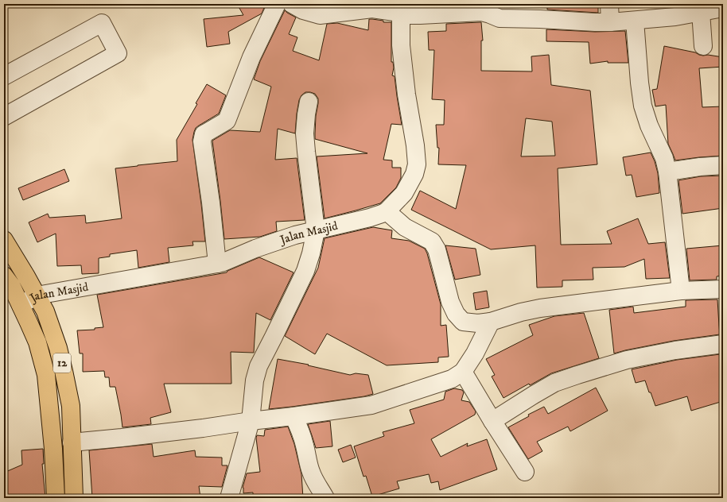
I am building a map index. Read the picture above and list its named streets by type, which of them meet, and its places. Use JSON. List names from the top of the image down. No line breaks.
{"streets":{"highway":["12"],"street":["Jalan Masjid"]},"crossings":[["Jalan Masjid","12"]]}
